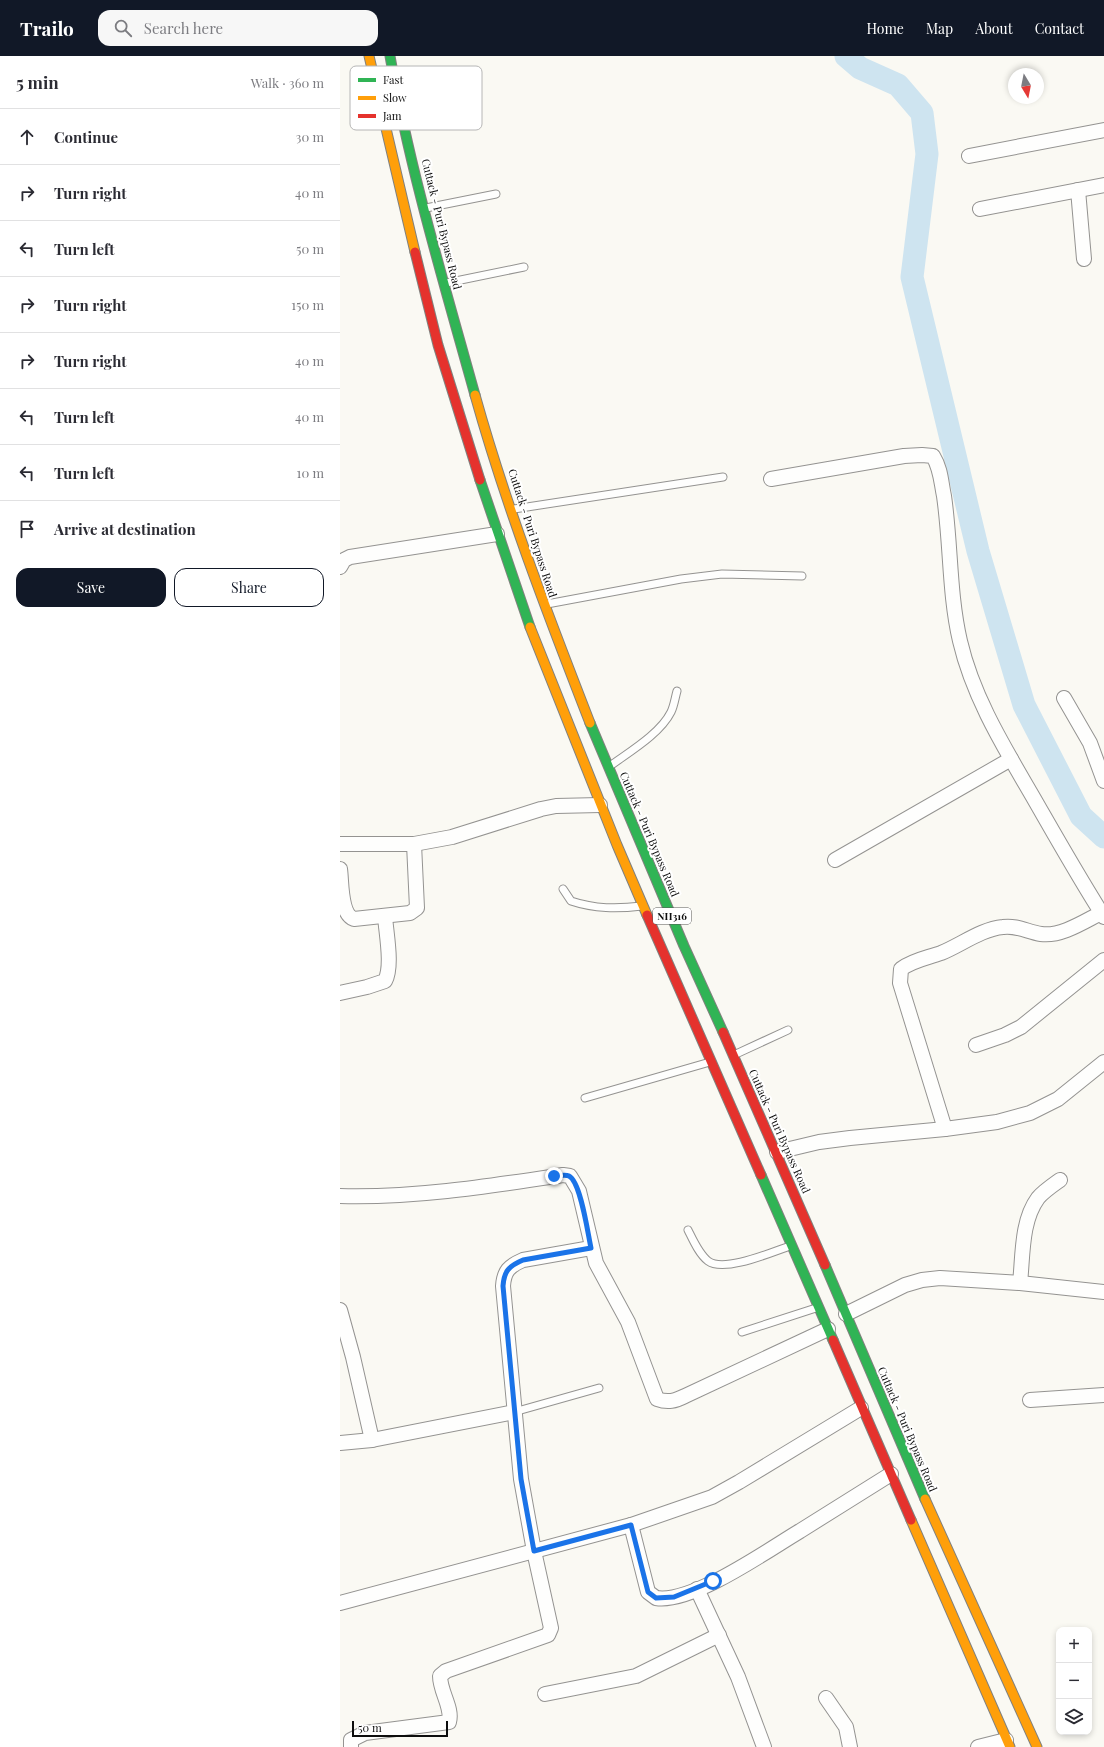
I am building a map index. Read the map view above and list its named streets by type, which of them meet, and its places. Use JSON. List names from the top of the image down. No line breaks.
{"streets":{"highway":["Cuttack - Puri Bypass Road","NH316"]},"legend":["Fast","Slow","Jam"],"scale_bar":"50 m","north":"bottom","page":{"header":"Trailo","search":"Search here","nav":["Home","Map","About","Contact"],"heading":["5 min","Walk · 360 m"],"list":[["Continue","30 m"],["Turn right","40 m"],["Turn left","50 m"],["Turn right","150 m"],["Turn right","40 m"],["Turn left","40 m"],["Turn left","10 m"],"Arrive at destination"],"buttons":["Save","Share"],"map_buttons":["+","−"],"scale":"50 m"}}
